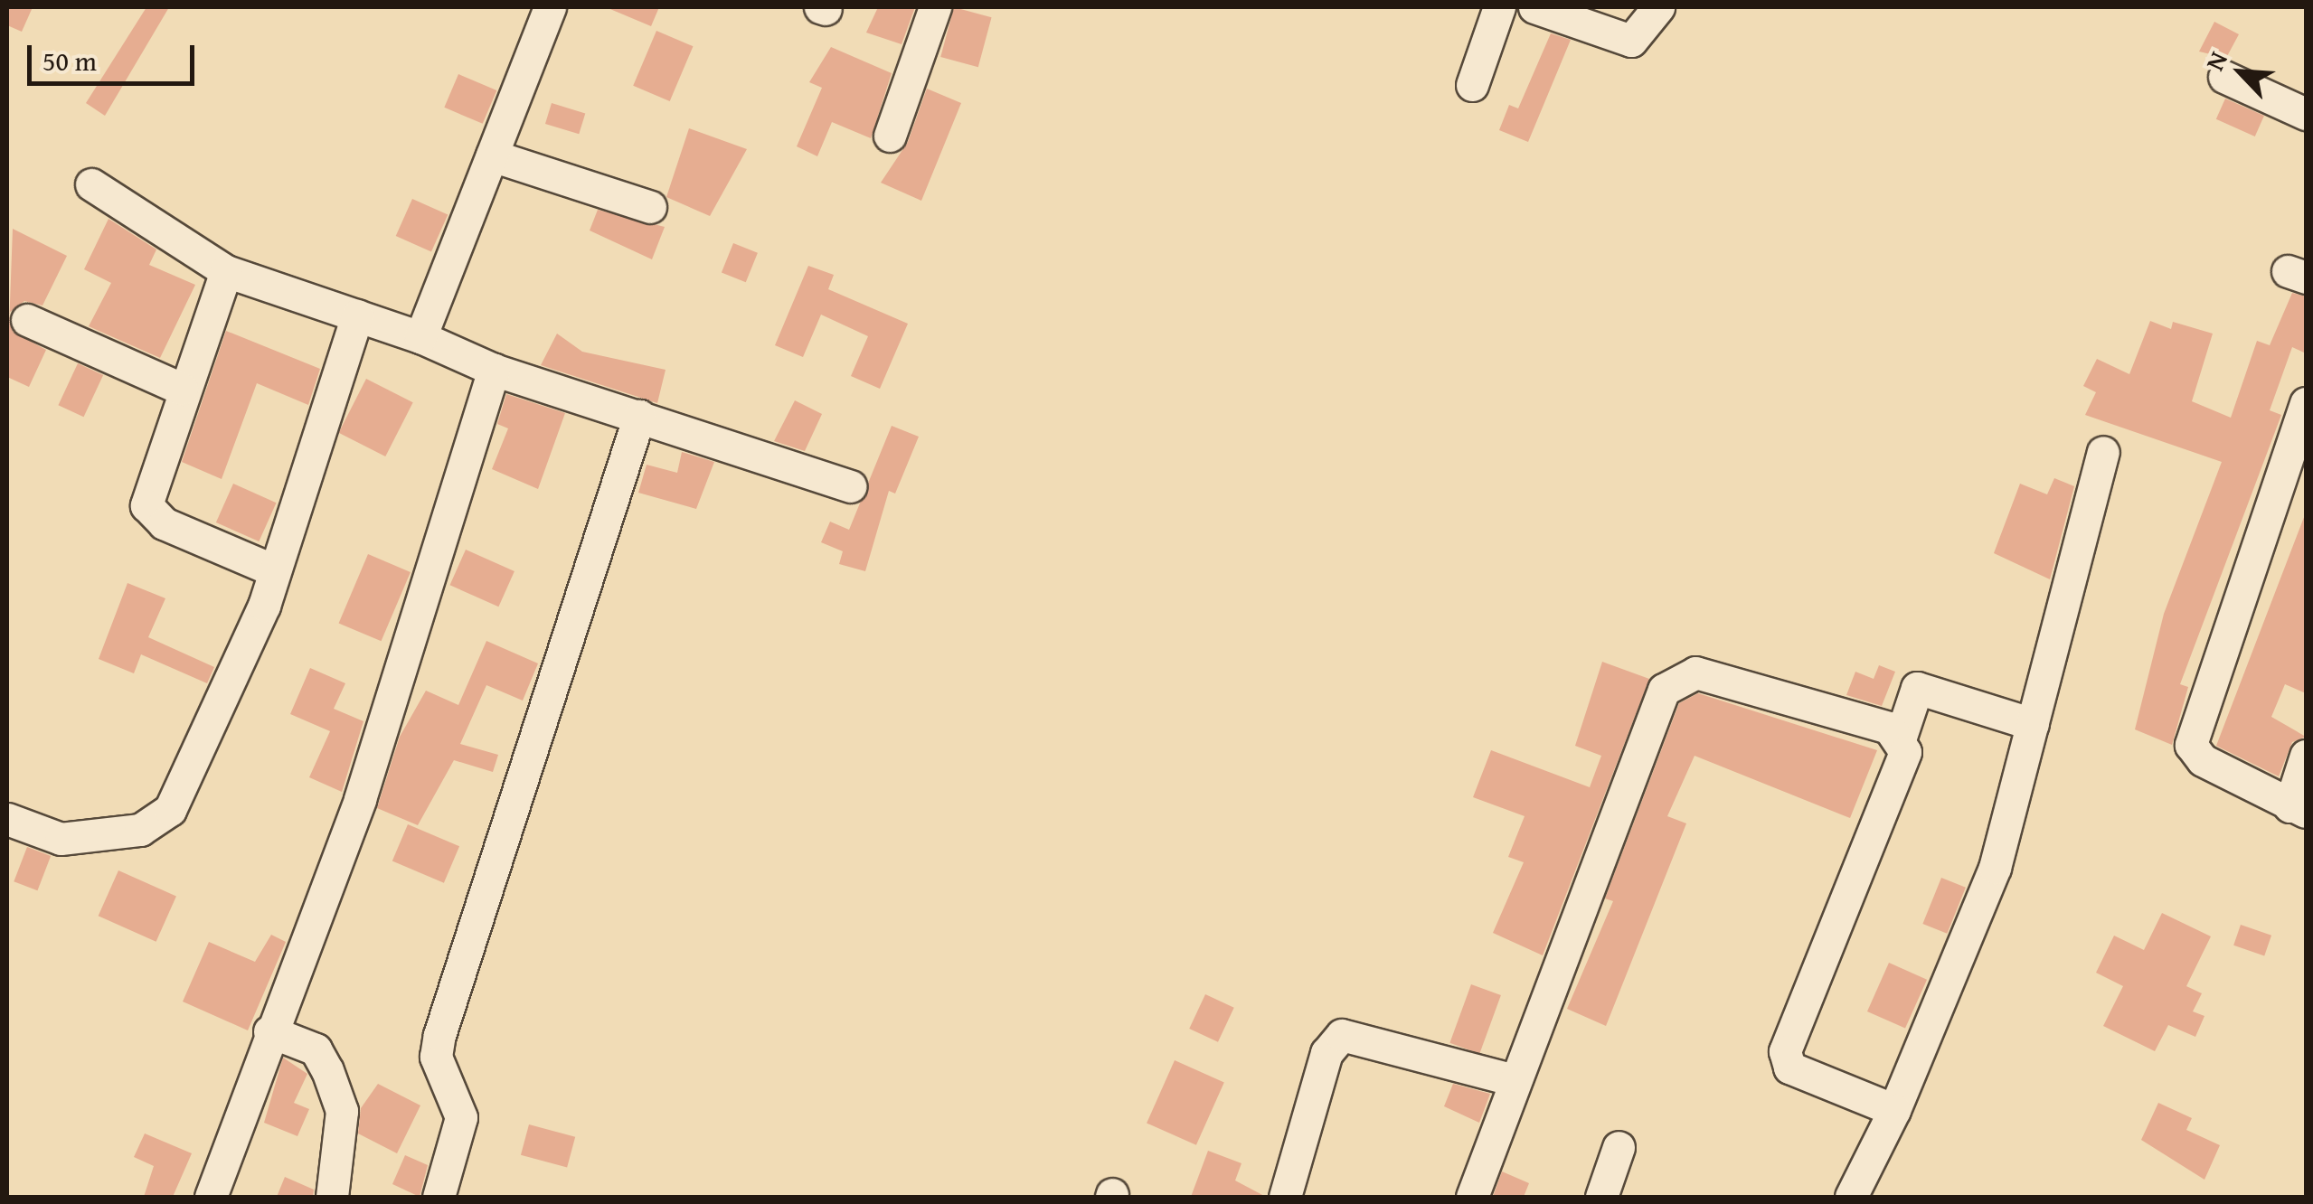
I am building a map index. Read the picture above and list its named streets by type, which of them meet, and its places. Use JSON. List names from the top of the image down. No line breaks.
{"scale_bar":"50 m","north":"top left"}
